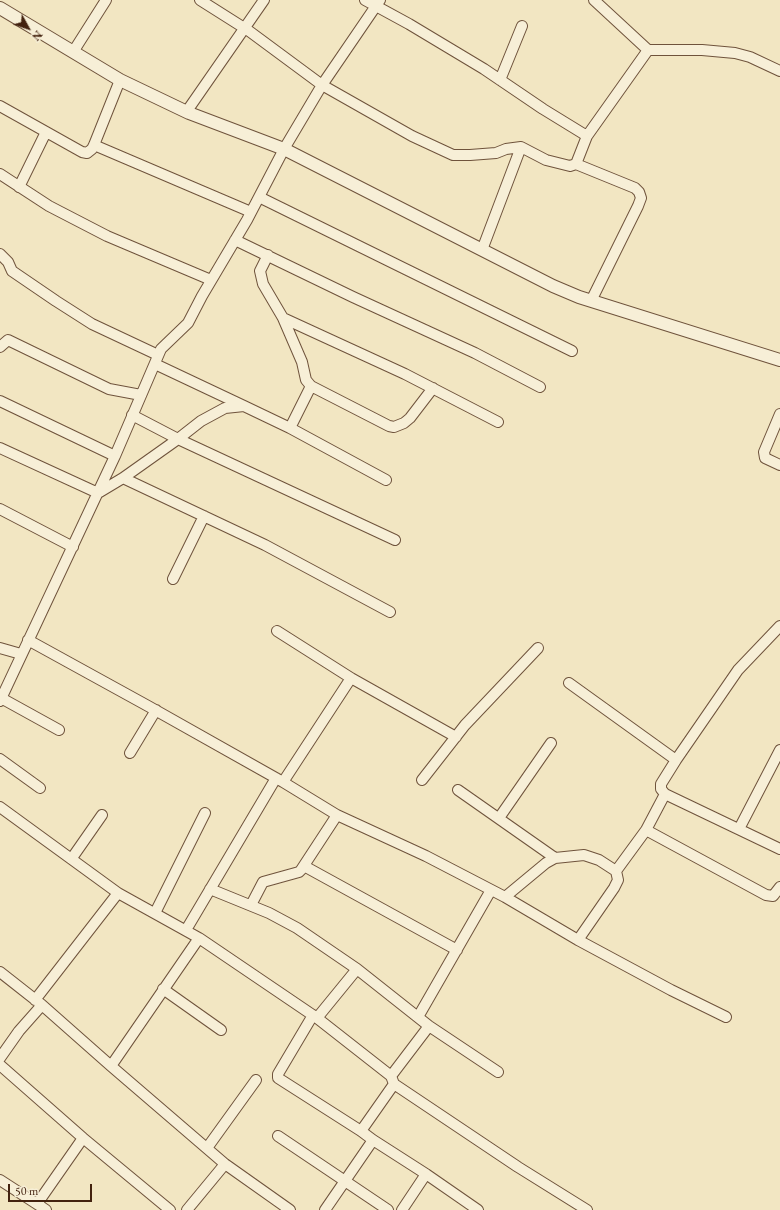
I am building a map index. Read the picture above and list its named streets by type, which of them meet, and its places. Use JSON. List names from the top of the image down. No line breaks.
{"scale_bar":"50 m","north":"bottom right"}
